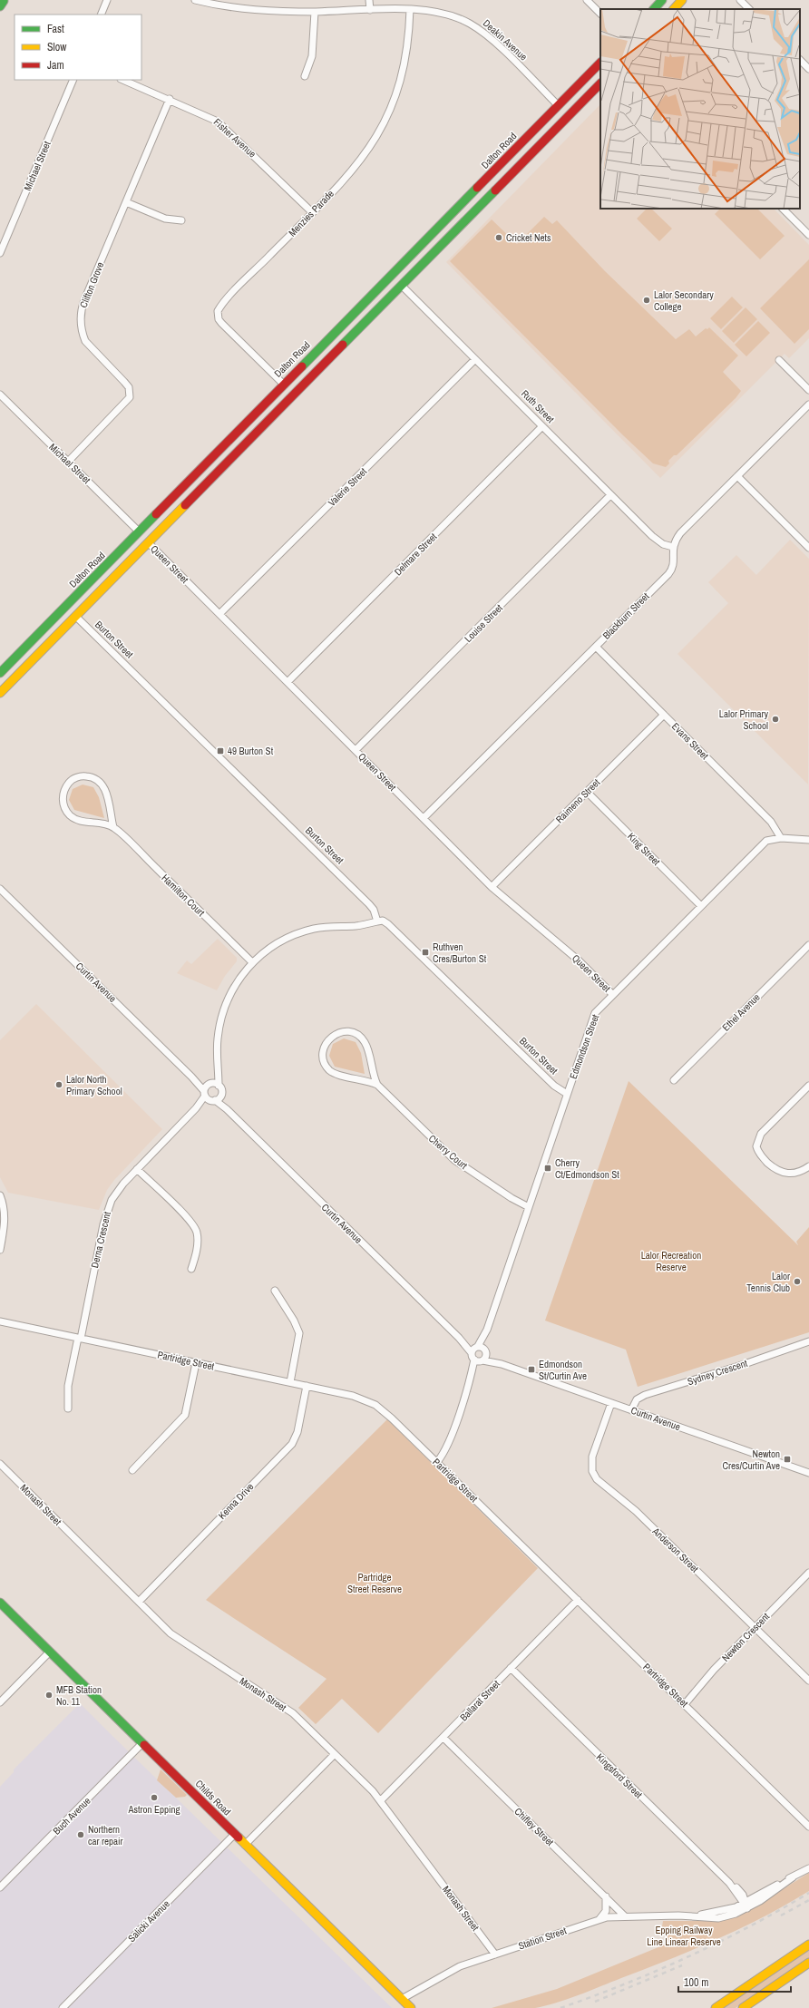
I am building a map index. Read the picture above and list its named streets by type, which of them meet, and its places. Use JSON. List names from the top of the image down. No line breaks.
{"streets":{"main road":["Deakin Avenue","Dalton Road","Ruth Street","Burton Street","Childs Road"],"street":["Fisher Avenue","Michael Street","Menzies Parade","Clifton Grove","Valerie Street","Delmare Street","Queen Street","Blackburn Street","Louise Street","Evans Street","Raimeno Street","King Street","Hamilton Court","Curtin Avenue","Ethel Avenue","Edmondson Street","Cherry Court","Derna Crescent","Partridge Street","Sydney Crescent","Kenna Drive","Monash Street","Anderson Street","Newton Crescent","Ballarat Street","Kingsford Street","Buch Avenue","Chifley Street","Salicki Avenue","Station Street"]},"crossings":[["Deakin Avenue","Dalton Road"],["Deakin Avenue","Menzies Parade"],["Fisher Avenue","Menzies Parade"],["Fisher Avenue","Clifton Grove"],["Dalton Road","Michael Street"],["Dalton Road","Menzies Parade"],["Dalton Road","Ruth Street"],["Dalton Road","Burton Street"],["Michael Street","Clifton Grove"],["Ruth Street","Valerie Street"],["Ruth Street","Delmare Street"],["Ruth Street","Blackburn Street"],["Ruth Street","Louise Street"],["Valerie Street","Queen Street"],["Delmare Street","Queen Street"],["Queen Street","Blackburn Street"],["Queen Street","Louise Street"],["Queen Street","Raimeno Street"],["Queen Street","Edmondson Street"],["Blackburn Street","Evans Street"],["Burton Street","Curtin Avenue"],["Burton Street","Edmondson Street"],["Evans Street","Raimeno Street"],["Evans Street","Edmondson Street"],["Raimeno Street","King Street"],["King Street","Edmondson Street"],["Hamilton Court","Curtin Avenue"],["Curtin Avenue","Edmondson Street"],["Curtin Avenue","Derna Crescent"],["Curtin Avenue","Sydney Crescent"],["Curtin Avenue","Anderson Street"],["Edmondson Street","Cherry Court"],["Edmondson Street","Partridge Street"],["Derna Crescent","Partridge Street"],["Partridge Street","Kenna Drive"],["Partridge Street","Newton Crescent"],["Partridge Street","Ballarat Street"],["Kenna Drive","Monash Street"],["Monash Street","Ballarat Street"],["Monash Street","Station Street"],["Anderson Street","Newton Crescent"],["Ballarat Street","Kingsford Street"],["Ballarat Street","Chifley Street"],["Kingsford Street","Station Street"],["Childs Road","Buch Avenue"],["Childs Road","Salicki Avenue"],["Childs Road","Station Street"],["Chifley Street","Station Street"]],"parks":["Lalor Recreation Reserve","Partridge Street Reserve","Epping Railway Line Linear Reserve"],"places":{"other":["Cricket Nets","Lalor Secondary College","Lalor Primary School","Lalor North Primary School","Lalor Tennis Club","MFB Station No. 11","Astron Epping","Northern car repair"],"transit":["49 Burton St","Ruthven Cres/Burton St","Cherry Ct/Edmondson St","Edmondson St/Curtin Ave","Newton Cres/Curtin Ave"]},"legend":["Fast","Slow","Jam"],"scale_bar":"100 m"}
